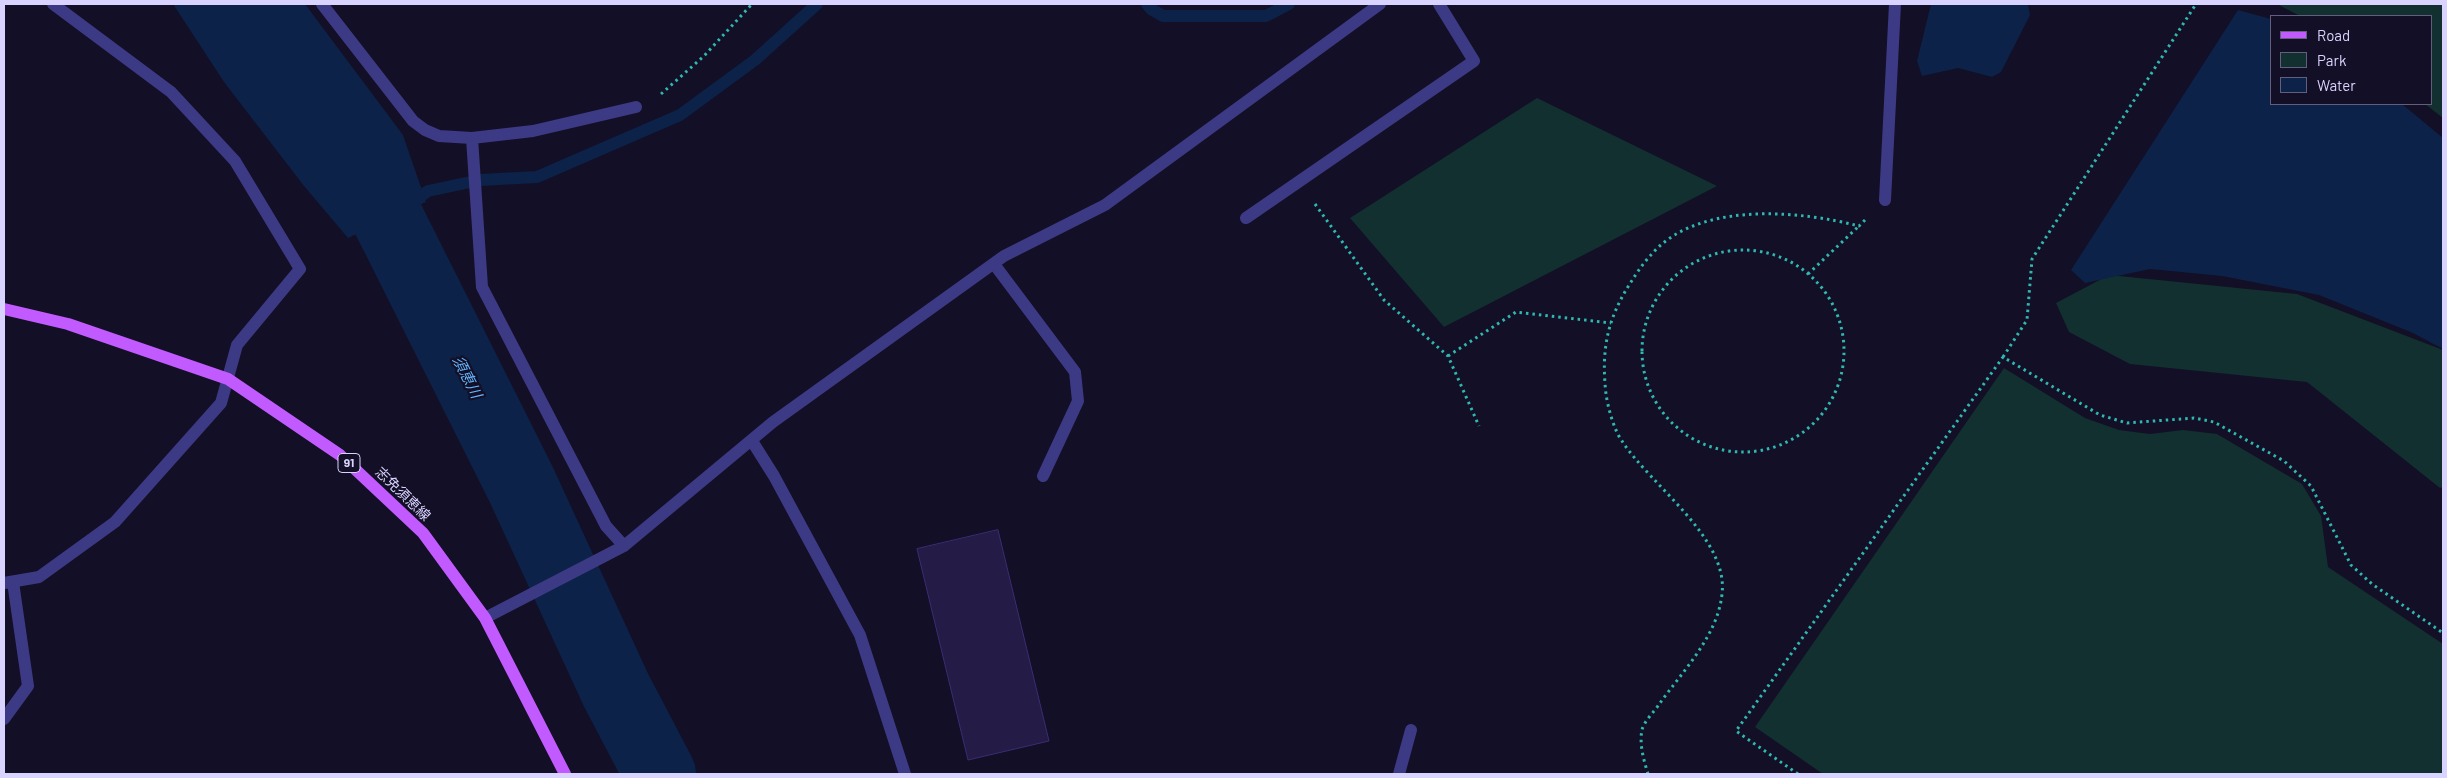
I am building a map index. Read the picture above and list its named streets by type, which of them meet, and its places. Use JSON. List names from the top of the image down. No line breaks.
{"streets":{"main road":["91","志免須恵線"]},"water":["須恵川"],"legend":["Road","Park","Water"]}
